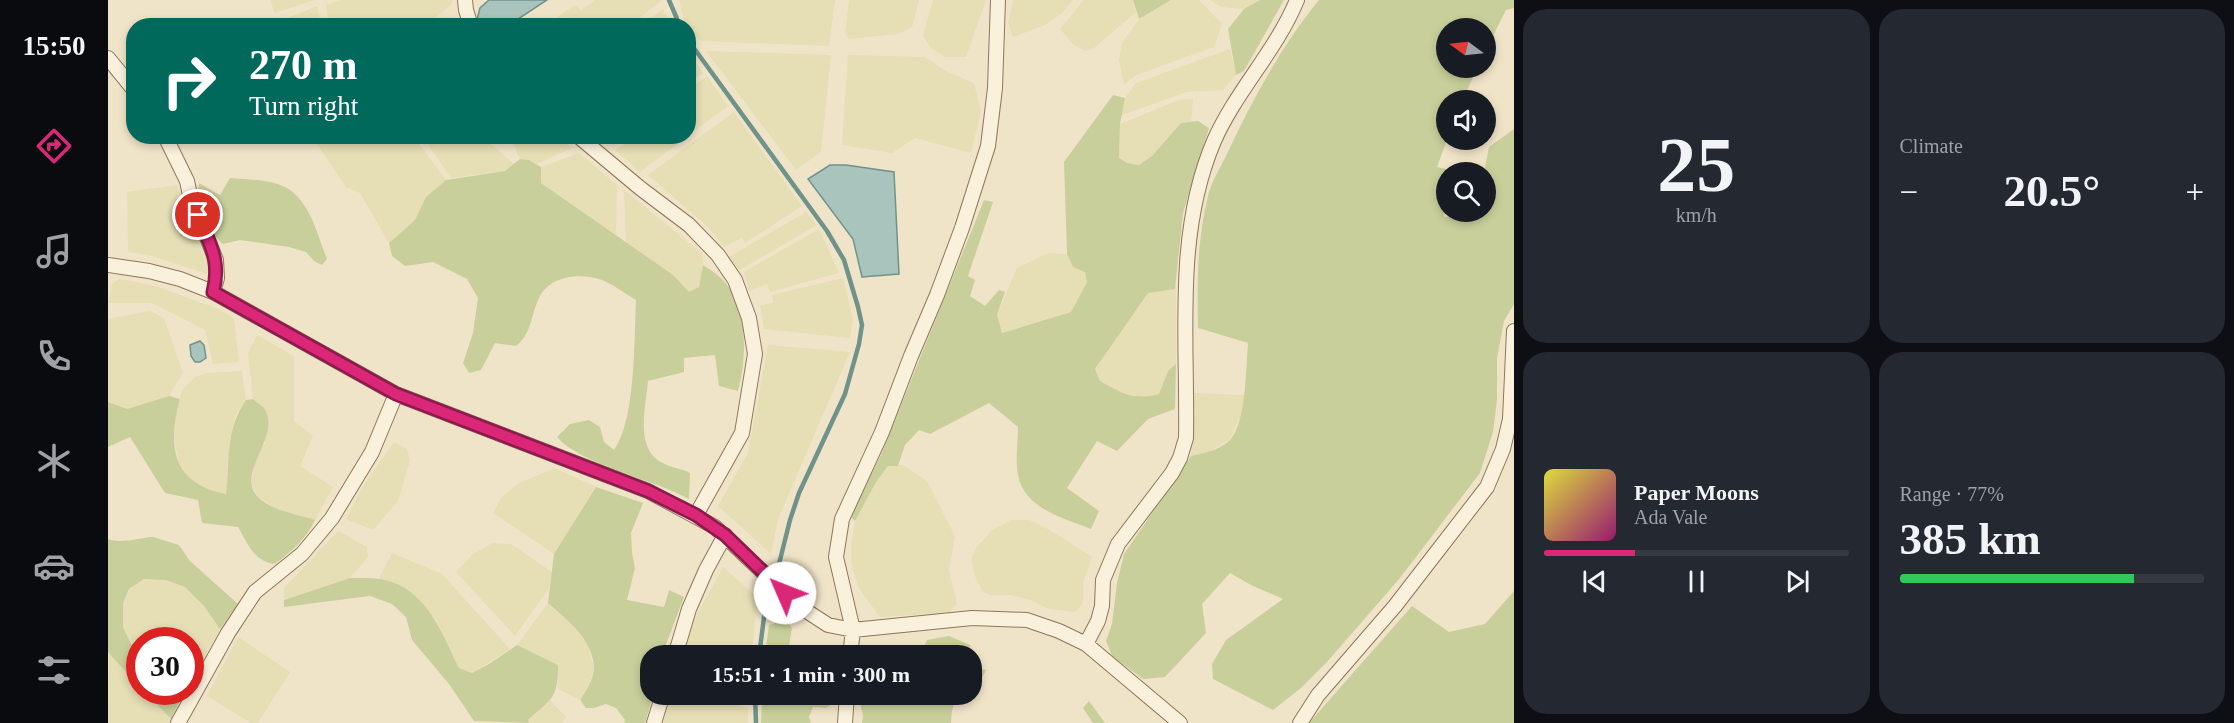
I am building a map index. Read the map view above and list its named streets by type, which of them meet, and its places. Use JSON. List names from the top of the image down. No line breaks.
{"north":"left","page":{"tabs":"15:50","tile":[["25","km/h"],"Climate",["Range · 77%","385 km"]],"turn":["270 m","Turn right"],"heat":["−","20.5°","+"],"song":["Paper Moons","Ada Vale"],"limit":"30","trip":"15:51 · 1 min · 300 m"}}
